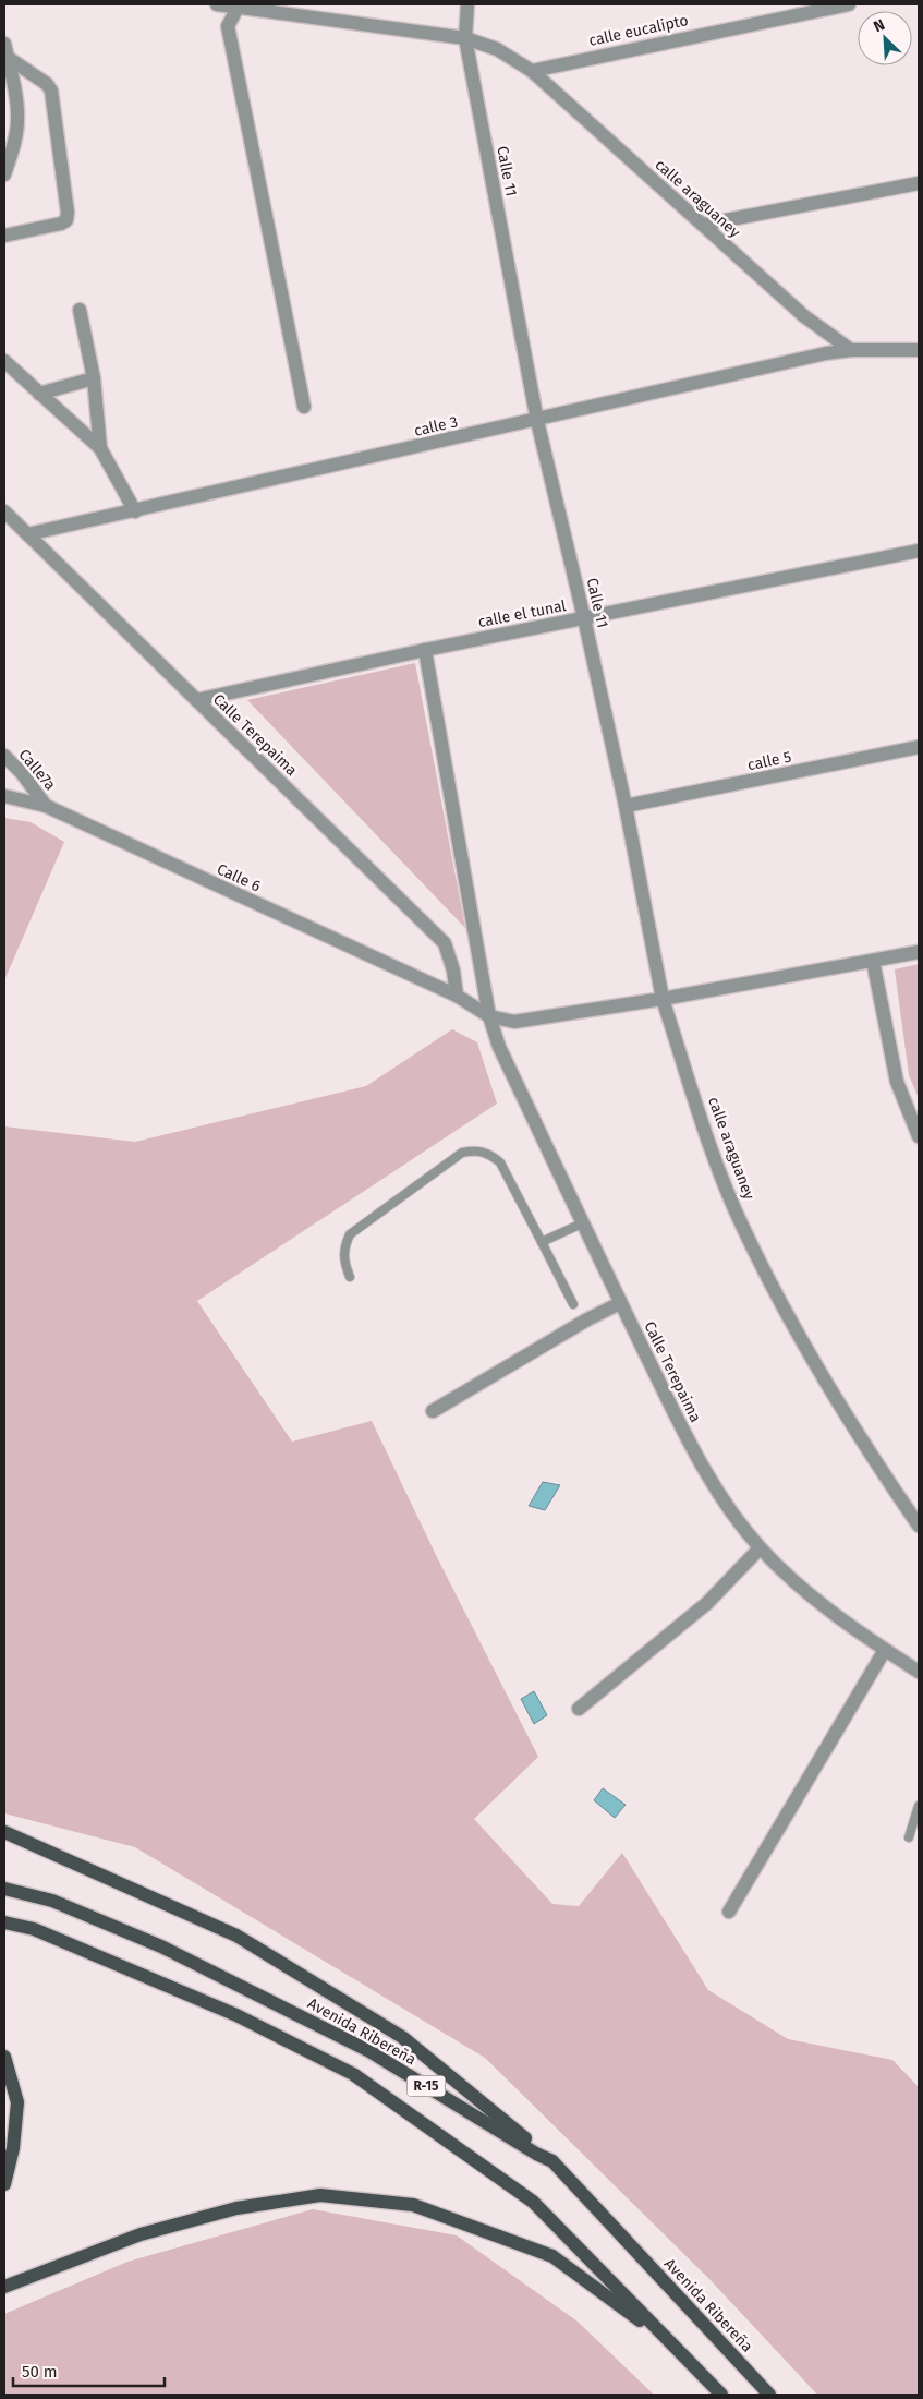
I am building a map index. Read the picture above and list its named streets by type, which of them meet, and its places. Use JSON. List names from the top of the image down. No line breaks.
{"streets":{"main road":["Avenida Ribereña","R-15"],"street":["calle eucalipto","Calle 11","calle araguaney","calle 3","calle el tunal","Calle Terepaima","calle 5","Calle7a","Calle 6"]},"crossings":[["calle eucalipto","calle araguaney"],["Calle 11","calle araguaney"],["Calle 11","calle 3"],["Calle 11","calle el tunal"],["Calle 11","calle 5"],["calle araguaney","calle 3"],["calle 3","Calle Terepaima"],["calle el tunal","Calle Terepaima"],["Calle Terepaima","Calle 6"],["Calle7a","Calle 6"]],"scale_bar":"50 m","north":"top left"}
